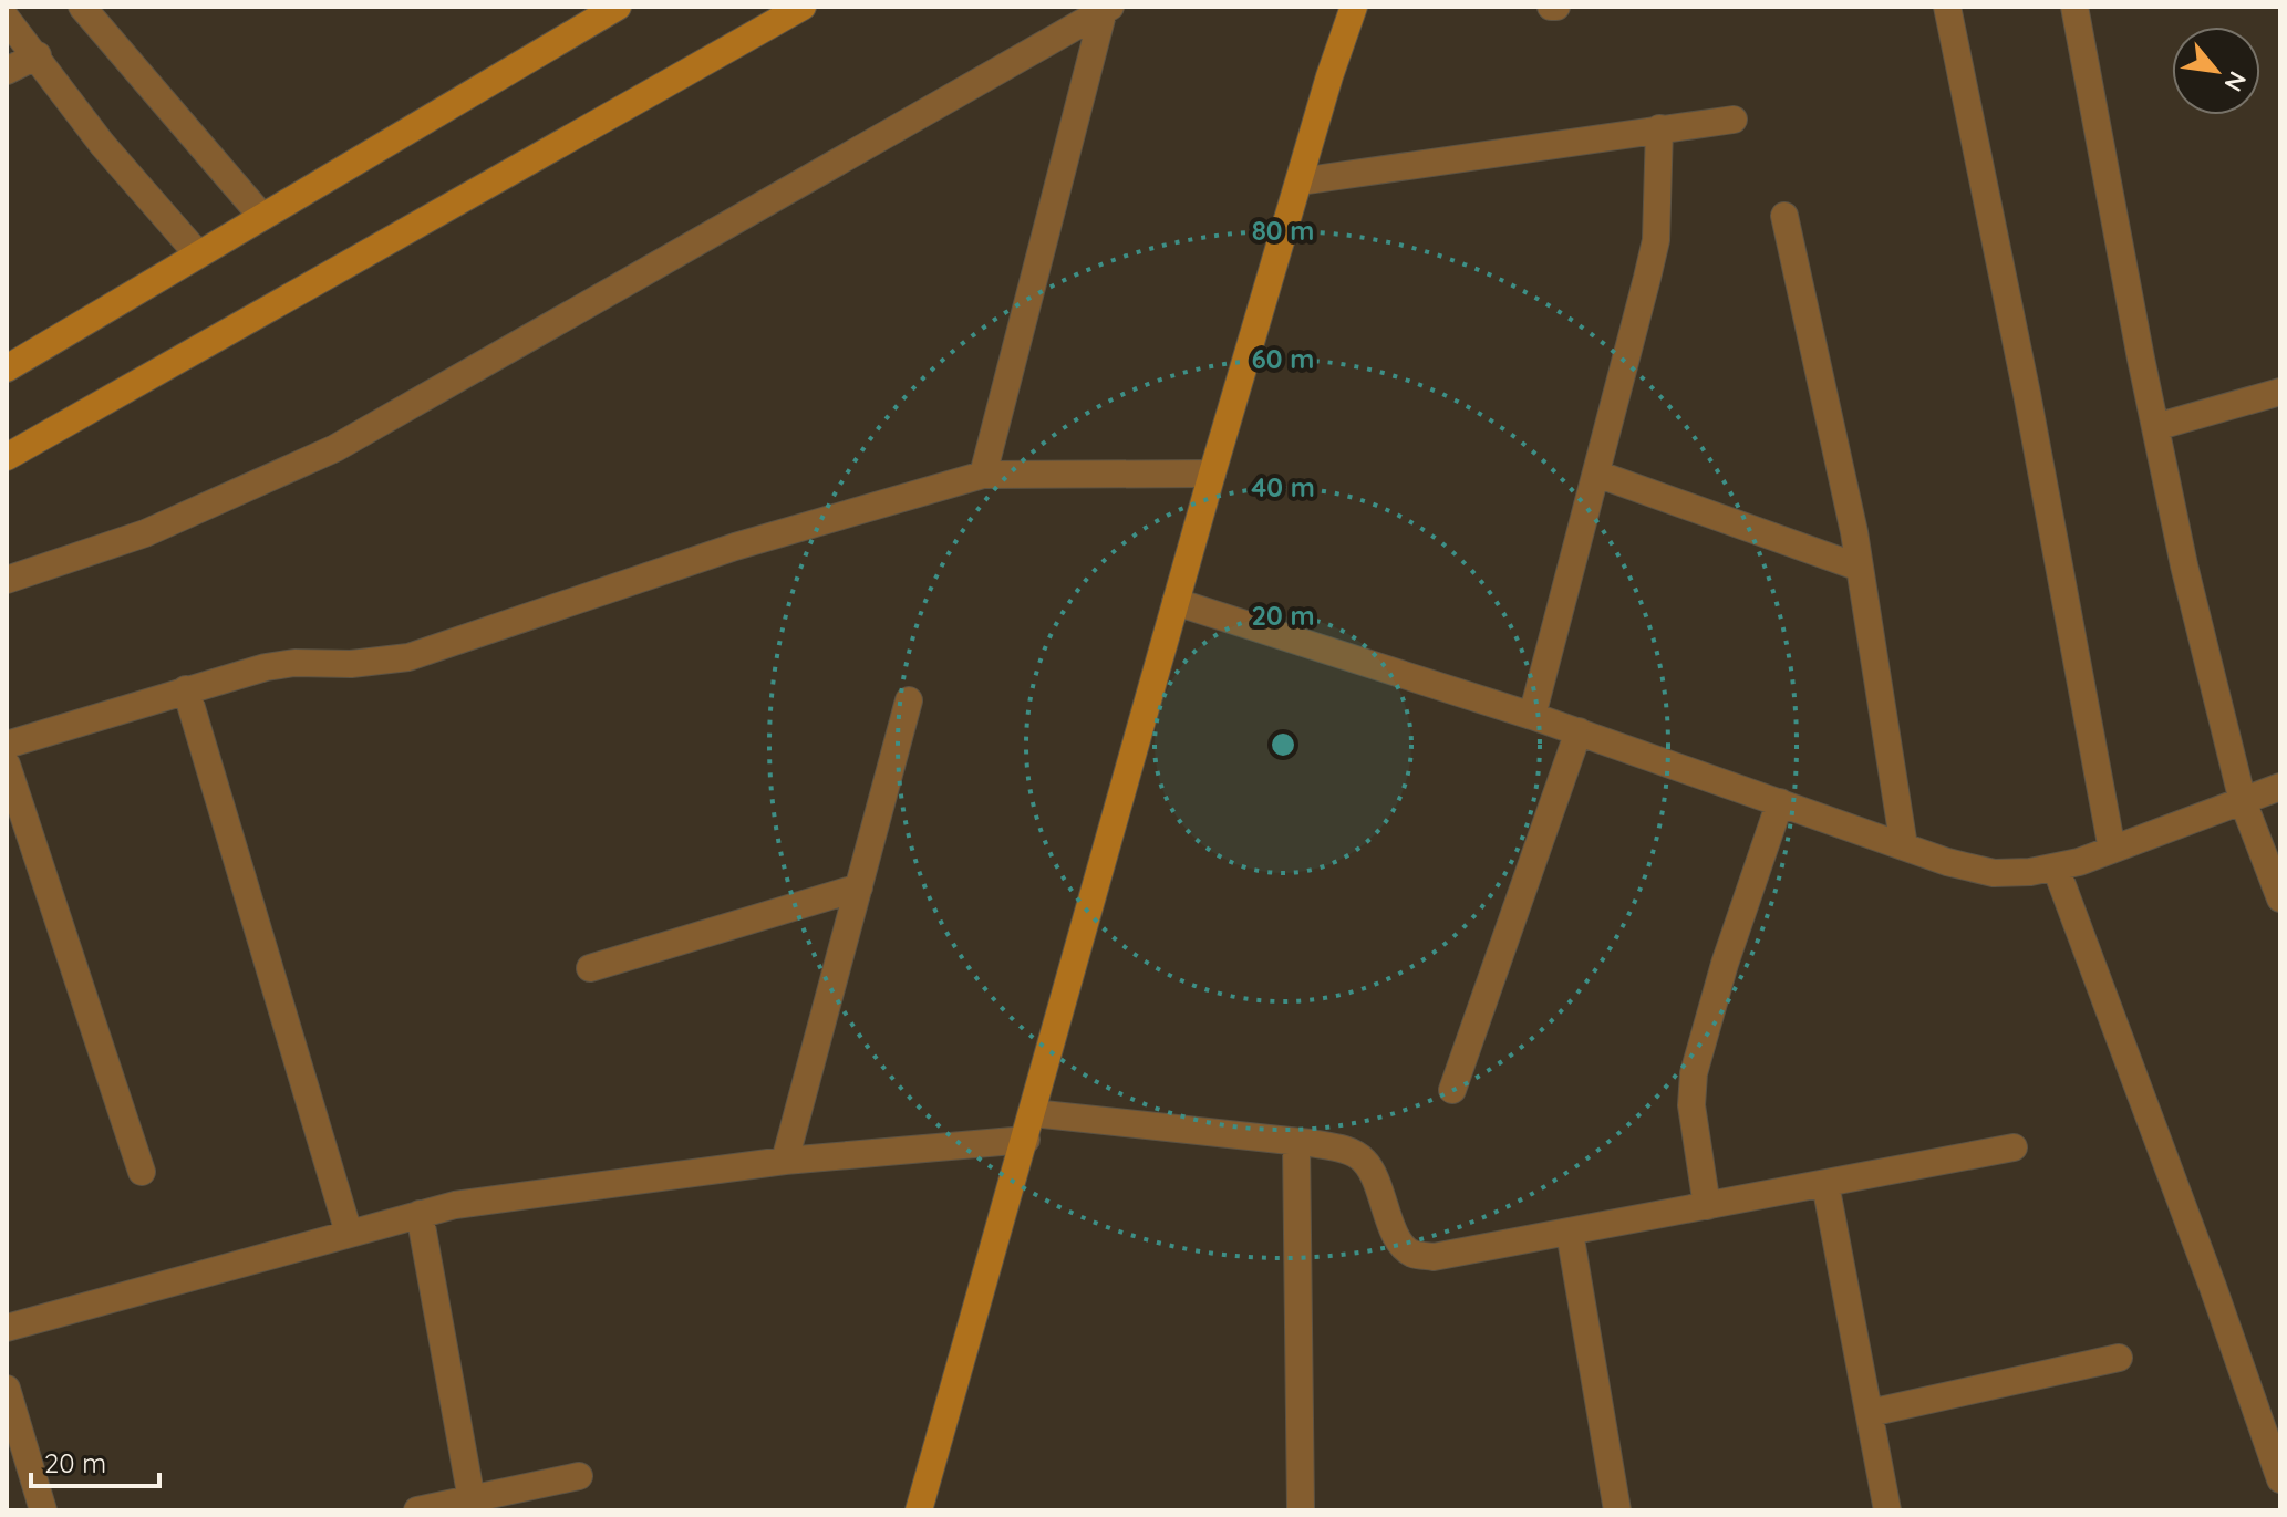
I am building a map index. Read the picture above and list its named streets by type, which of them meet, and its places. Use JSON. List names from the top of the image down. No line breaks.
{"scale_bar":"20 m","north":"bottom right","rings":["80 m","60 m","40 m","20 m"]}
